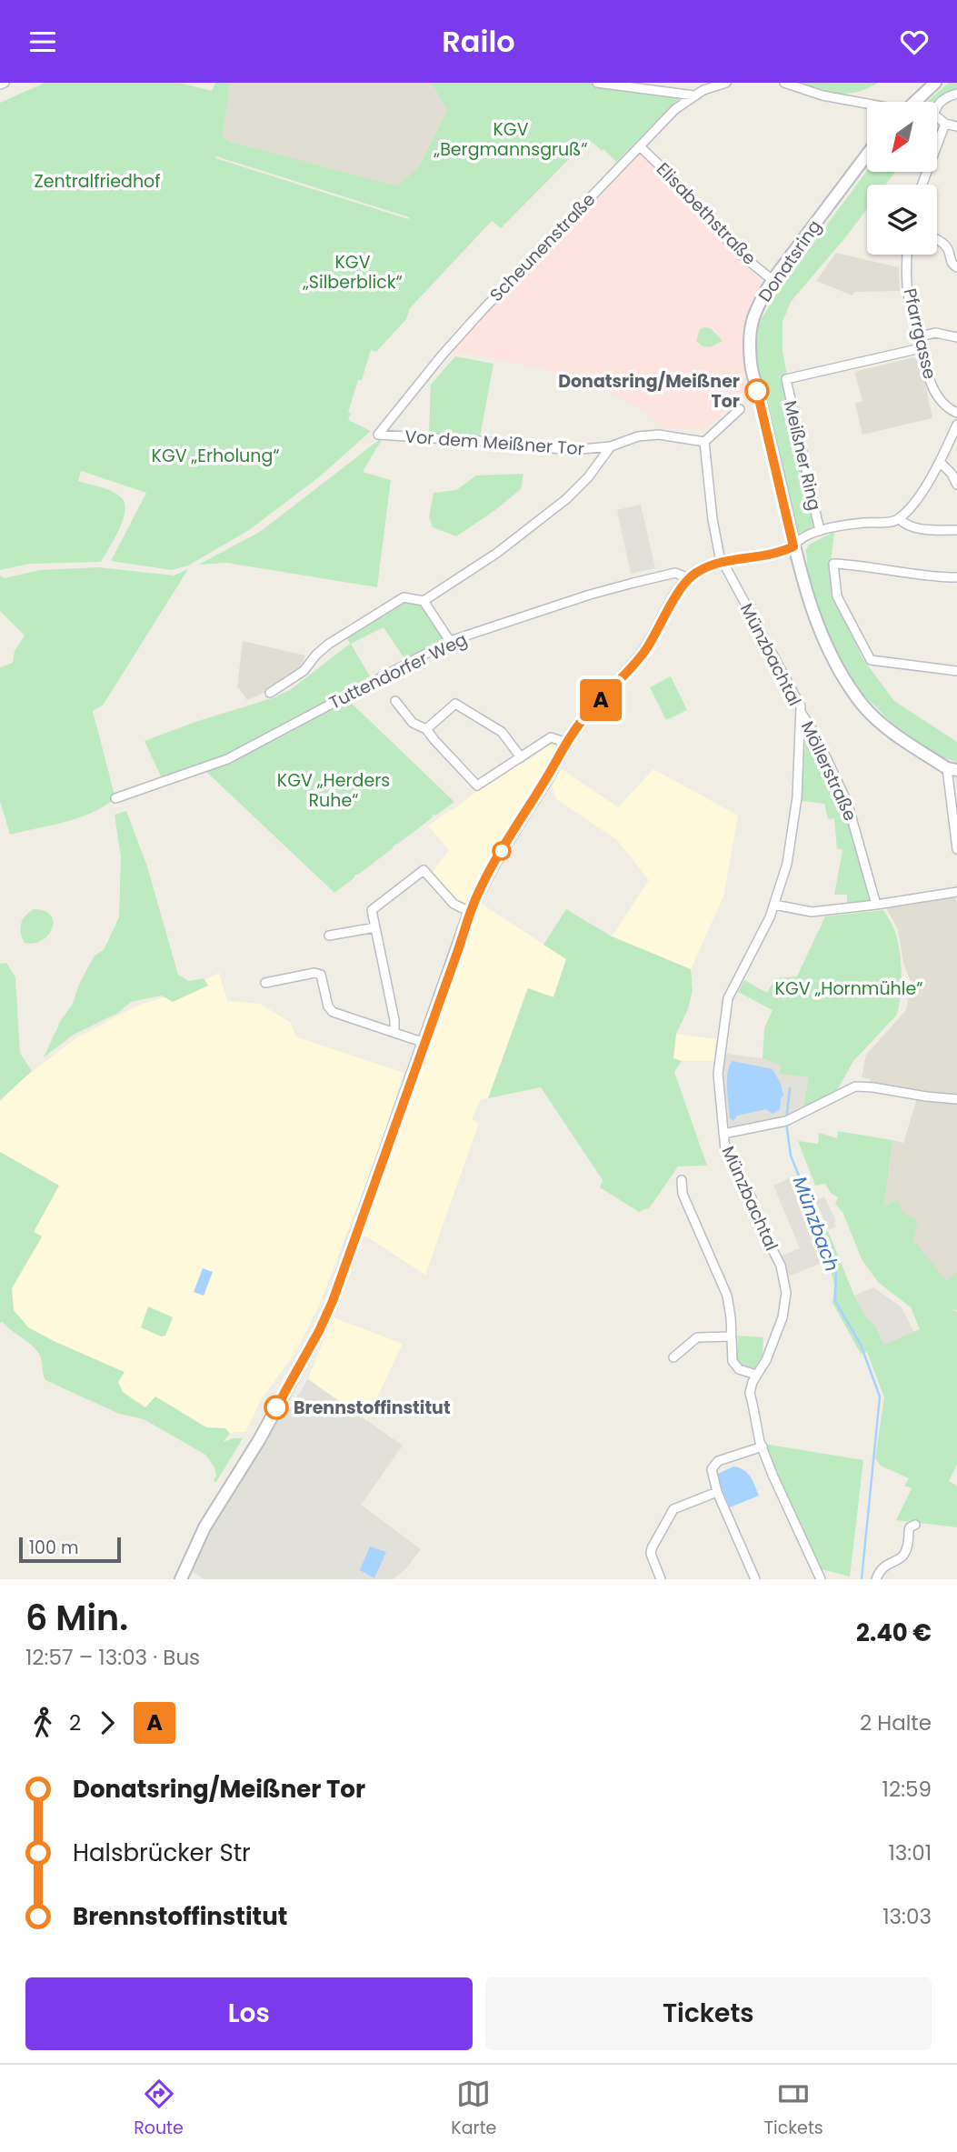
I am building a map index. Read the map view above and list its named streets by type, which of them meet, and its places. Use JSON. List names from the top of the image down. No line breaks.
{"streets":{"main road":["Donatsring"],"street":["Elisabethstraße","Scheunenstraße","Pfarrgasse","Vor dem Meißner Tor","Meißner Ring","Münzbachtal","Tuttendorfer Weg","Möllerstraße"]},"crossings":[["Elisabethstraße","Scheunenstraße"],["Elisabethstraße","Donatsring"],["Scheunenstraße","Vor dem Meißner Tor"],["Pfarrgasse","Meißner Ring"],["Vor dem Meißner Tor","Münzbachtal"],["Münzbachtal","Möllerstraße"]],"water":["Münzbach"],"parks":["KGV „Bergmannsgruß“","Zentralfriedhof","KGV „Silberblick“","KGV „Erholung“","KGV „Herders Ruhe“","KGV „Hornmühle“"],"places":["Donatsring/Meißner Tor","Brennstoffinstitut"],"lines":["bus line A"],"scale_bar":"100 m","north":"bottom left","page":{"header":"Railo","on_map":"A","scale":"100 m","heading":["6 Min.","12:57 – 13:03 · Bus","2.40 €"],"legs":["2","A","2 Halte"],"list":[{"name":"Donatsring/Meißner Tor","value":"12:59"},{"name":"Halsbrücker Str","value":"13:01"},{"name":"Brennstoffinstitut","value":"13:03"}],"buttons":["Los","Tickets"],"tabs":["Route","Karte","Tickets"]}}
